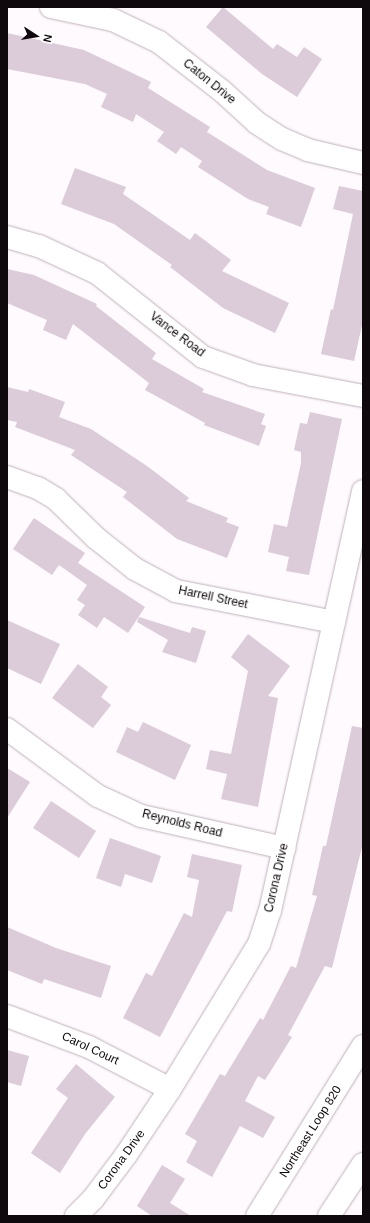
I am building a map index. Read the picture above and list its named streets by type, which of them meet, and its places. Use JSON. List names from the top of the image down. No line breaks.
{"streets":{"main road":["Caton Drive","Vance Road","Harrell Street","Reynolds Road","Corona Drive","Carol Court","Northeast Loop 820"]},"crossings":[["Harrell Street","Corona Drive"],["Reynolds Road","Corona Drive"],["Corona Drive","Carol Court"]],"north":"right"}
